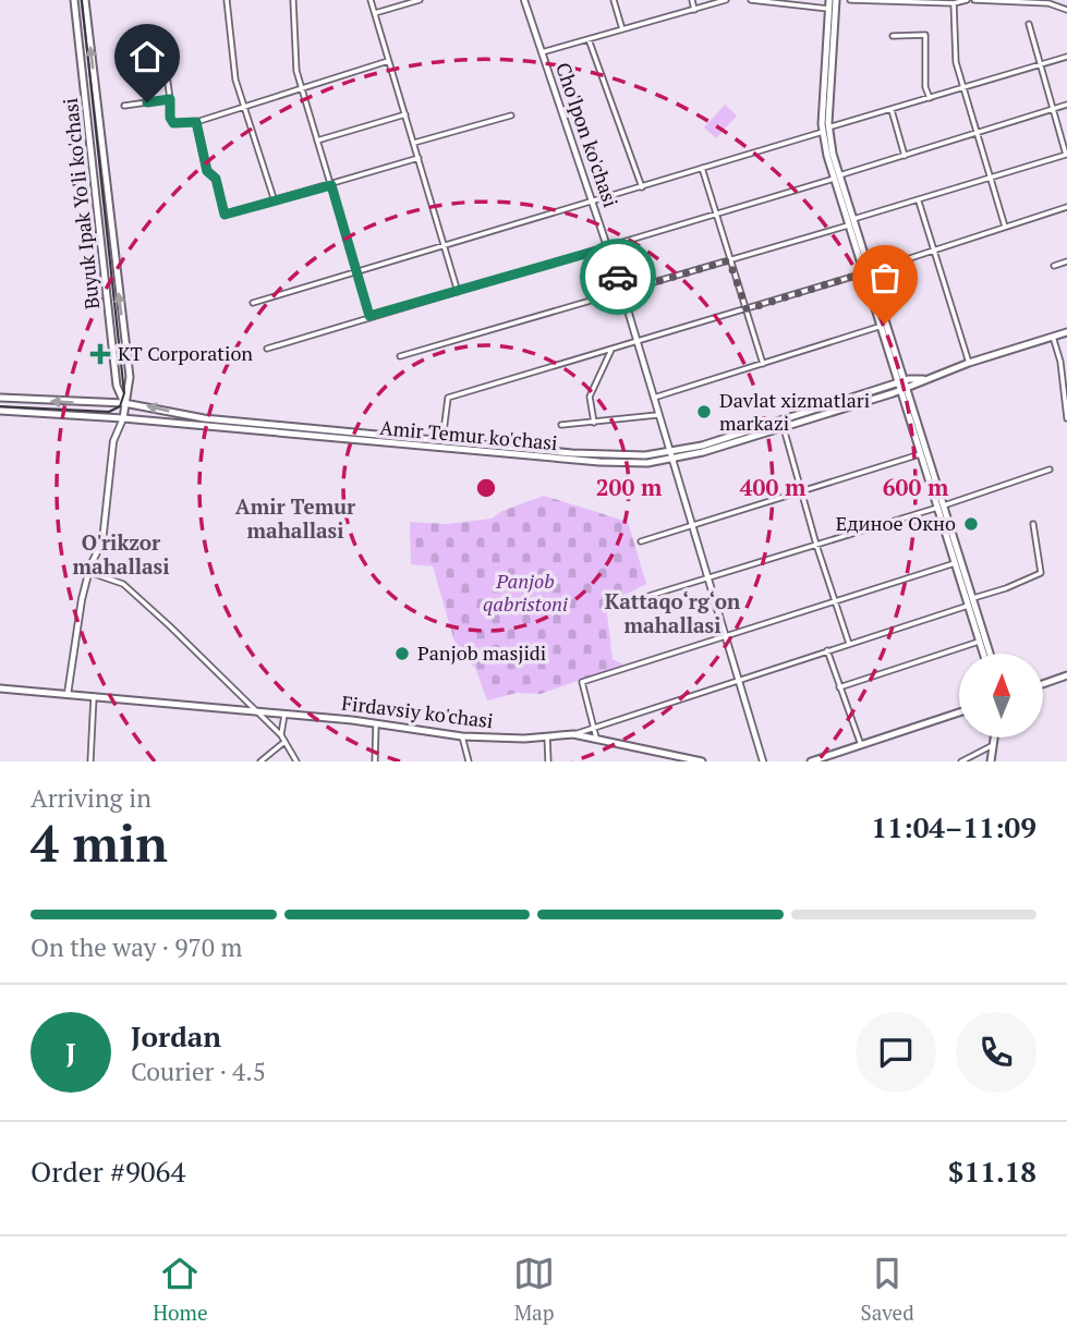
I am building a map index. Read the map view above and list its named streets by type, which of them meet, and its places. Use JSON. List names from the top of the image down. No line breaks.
{"streets":{"main road":["Buyuk Ipak Yo'li ko'chasi","Amir Temur ko'chasi","Firdavsiy ko'chasi"],"street":["Cho'lpon ko'chasi"]},"crossings":[["Cho'lpon ko'chasi","Amir Temur ko'chasi"],["Buyuk Ipak Yo'li ko'chasi","Amir Temur ko'chasi"]],"districts":["Amir Temur mahallasi","O'rikzor mahallasi","Kattaqo‘rg‘on mahallasi"],"parks":["Panjob qabristoni"],"places":{"health":["KT Corporation"],"other":["Davlat xizmatlari markazi","Единое Окно","Panjob masjidi"]},"north":"top","page":{"heading":["4 min","Arriving in","11:04–11:09"],"panel":["Jordan","Courier · 4.5","Order #9064","$11.18"],"bar":"On the way · 970 m","round":"J","tabs":["Home","Map","Saved"]},"rings":["200 m","400 m","600 m"]}
